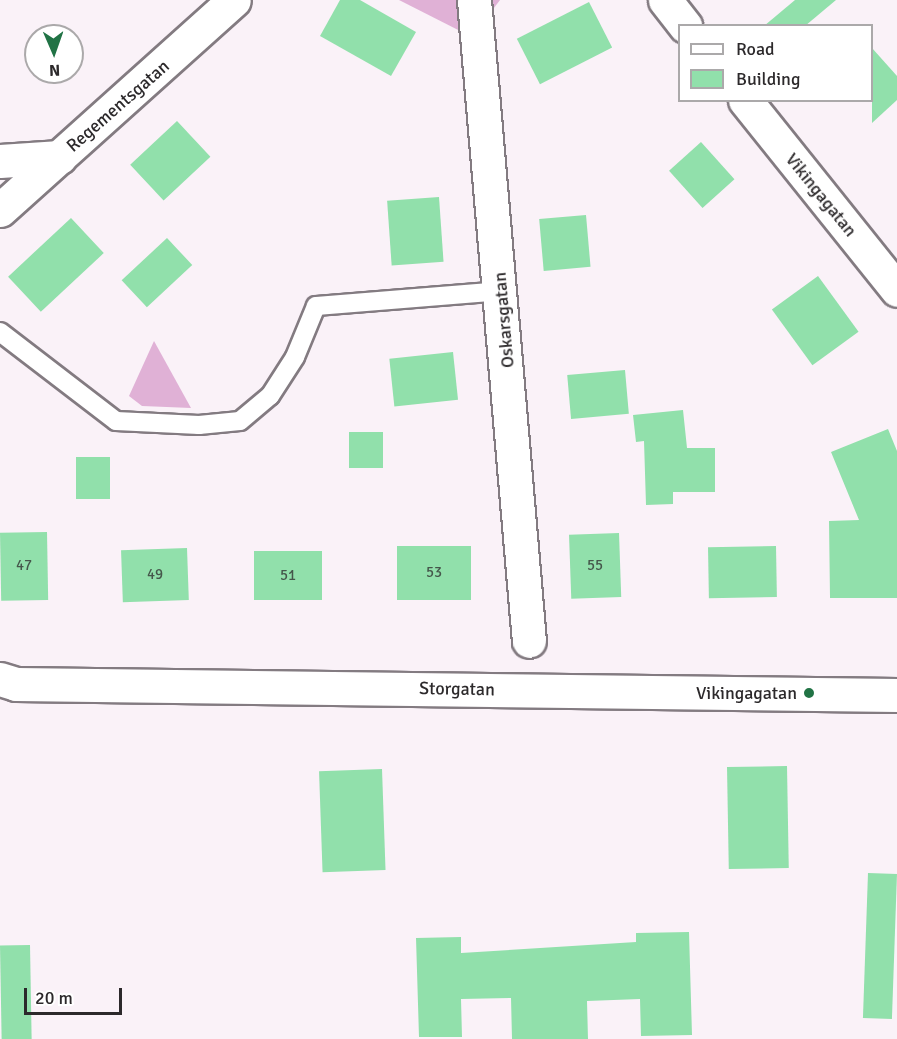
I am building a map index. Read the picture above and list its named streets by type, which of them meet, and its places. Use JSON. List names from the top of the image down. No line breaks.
{"streets":{"street":["Regementsgatan","Vikingagatan","Oskarsgatan","Storgatan"]},"places":["Vikingagatan"],"house_numbers":["47","55","53","49","51"],"legend":["Road","Building"],"scale_bar":"20 m","north":"bottom"}
